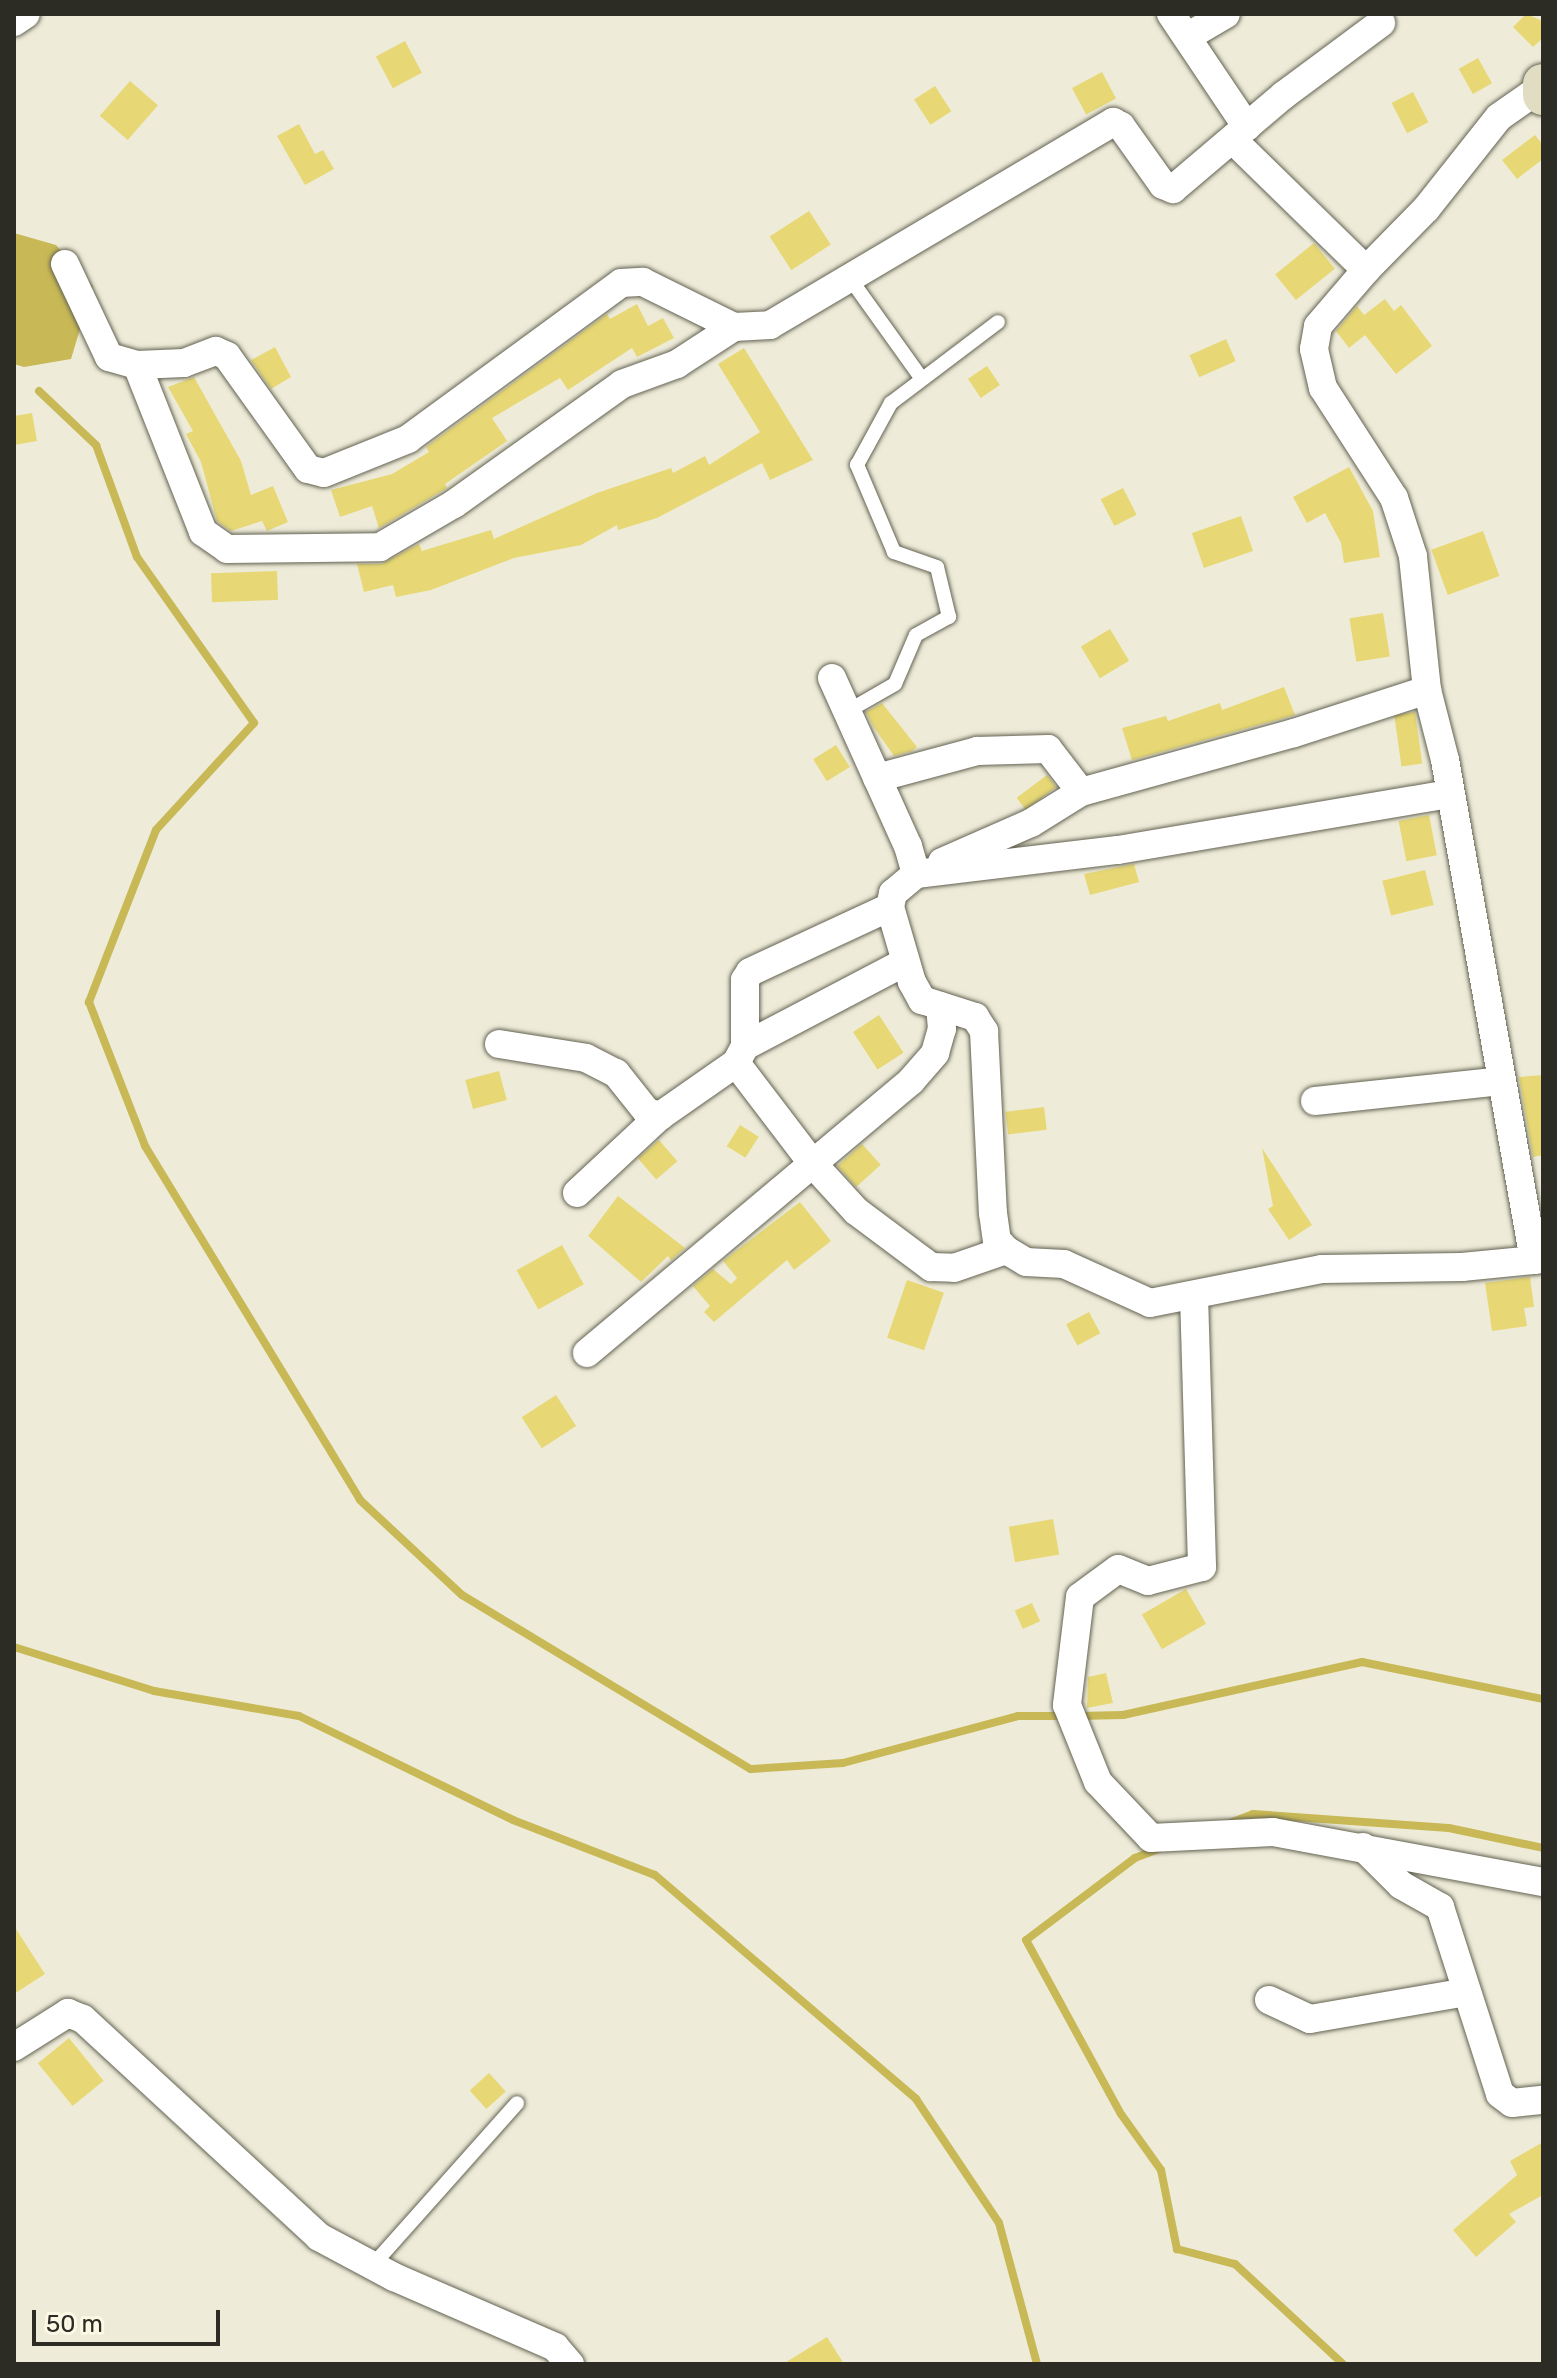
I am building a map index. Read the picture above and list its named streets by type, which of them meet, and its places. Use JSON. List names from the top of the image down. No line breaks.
{"scale_bar":"50 m"}
